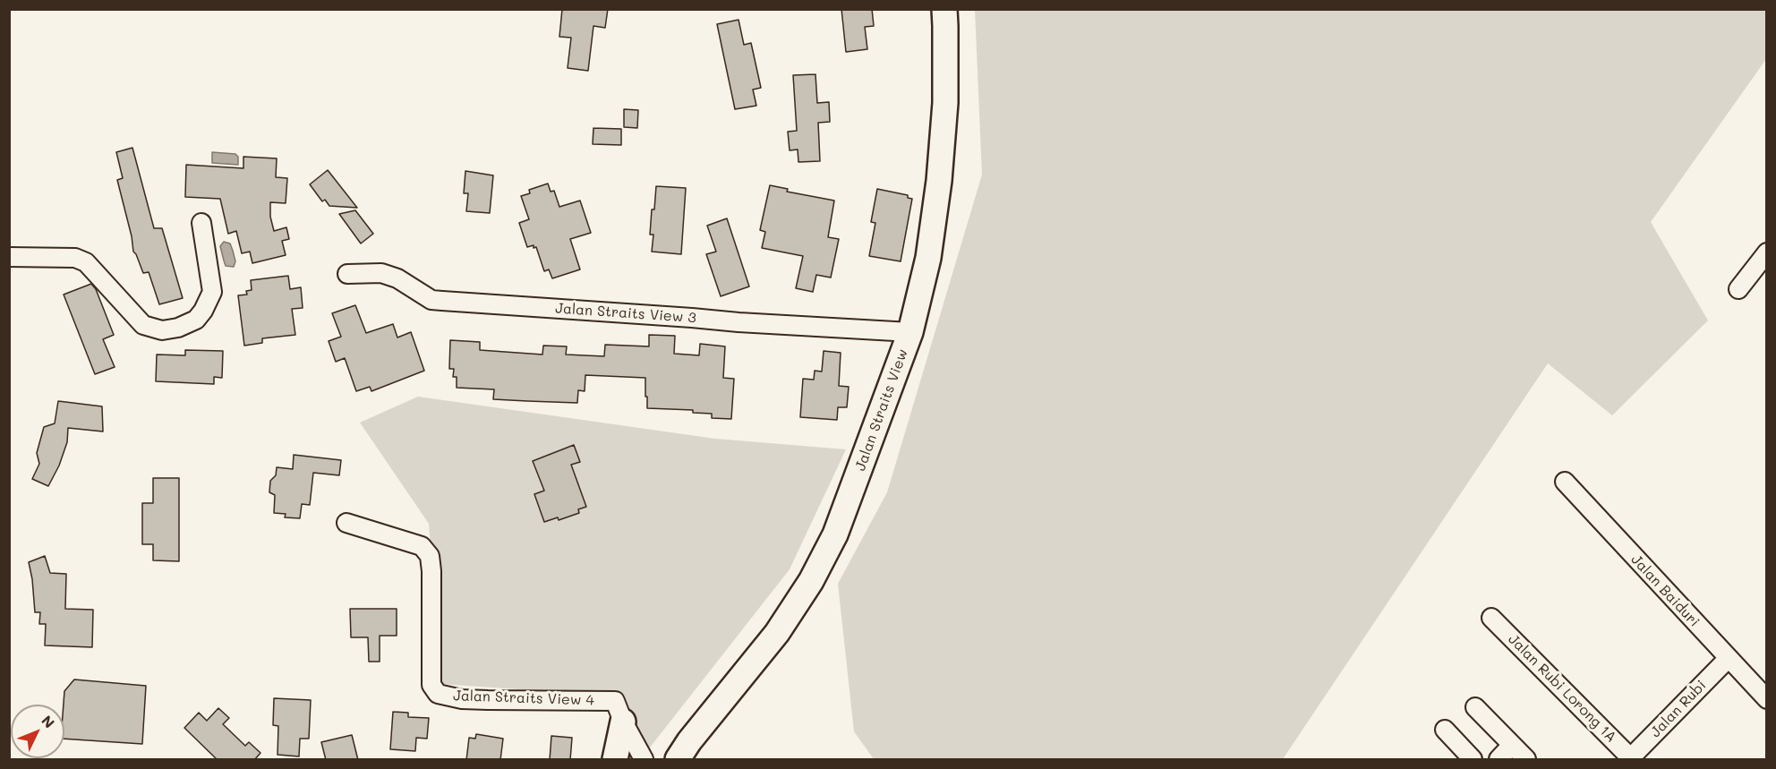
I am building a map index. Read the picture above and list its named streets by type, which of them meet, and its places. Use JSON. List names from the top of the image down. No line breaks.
{"streets":{"street":["Jalan Straits View 3","Jalan Straits View","Jalan Baiduri","Jalan Rubi Lorong 1A","Jalan Straits View 4","Jalan Rubi"]},"crossings":[["Jalan Straits View 3","Jalan Straits View"],["Jalan Baiduri","Jalan Rubi"],["Jalan Rubi Lorong 1A","Jalan Rubi"]],"north":"top right"}
